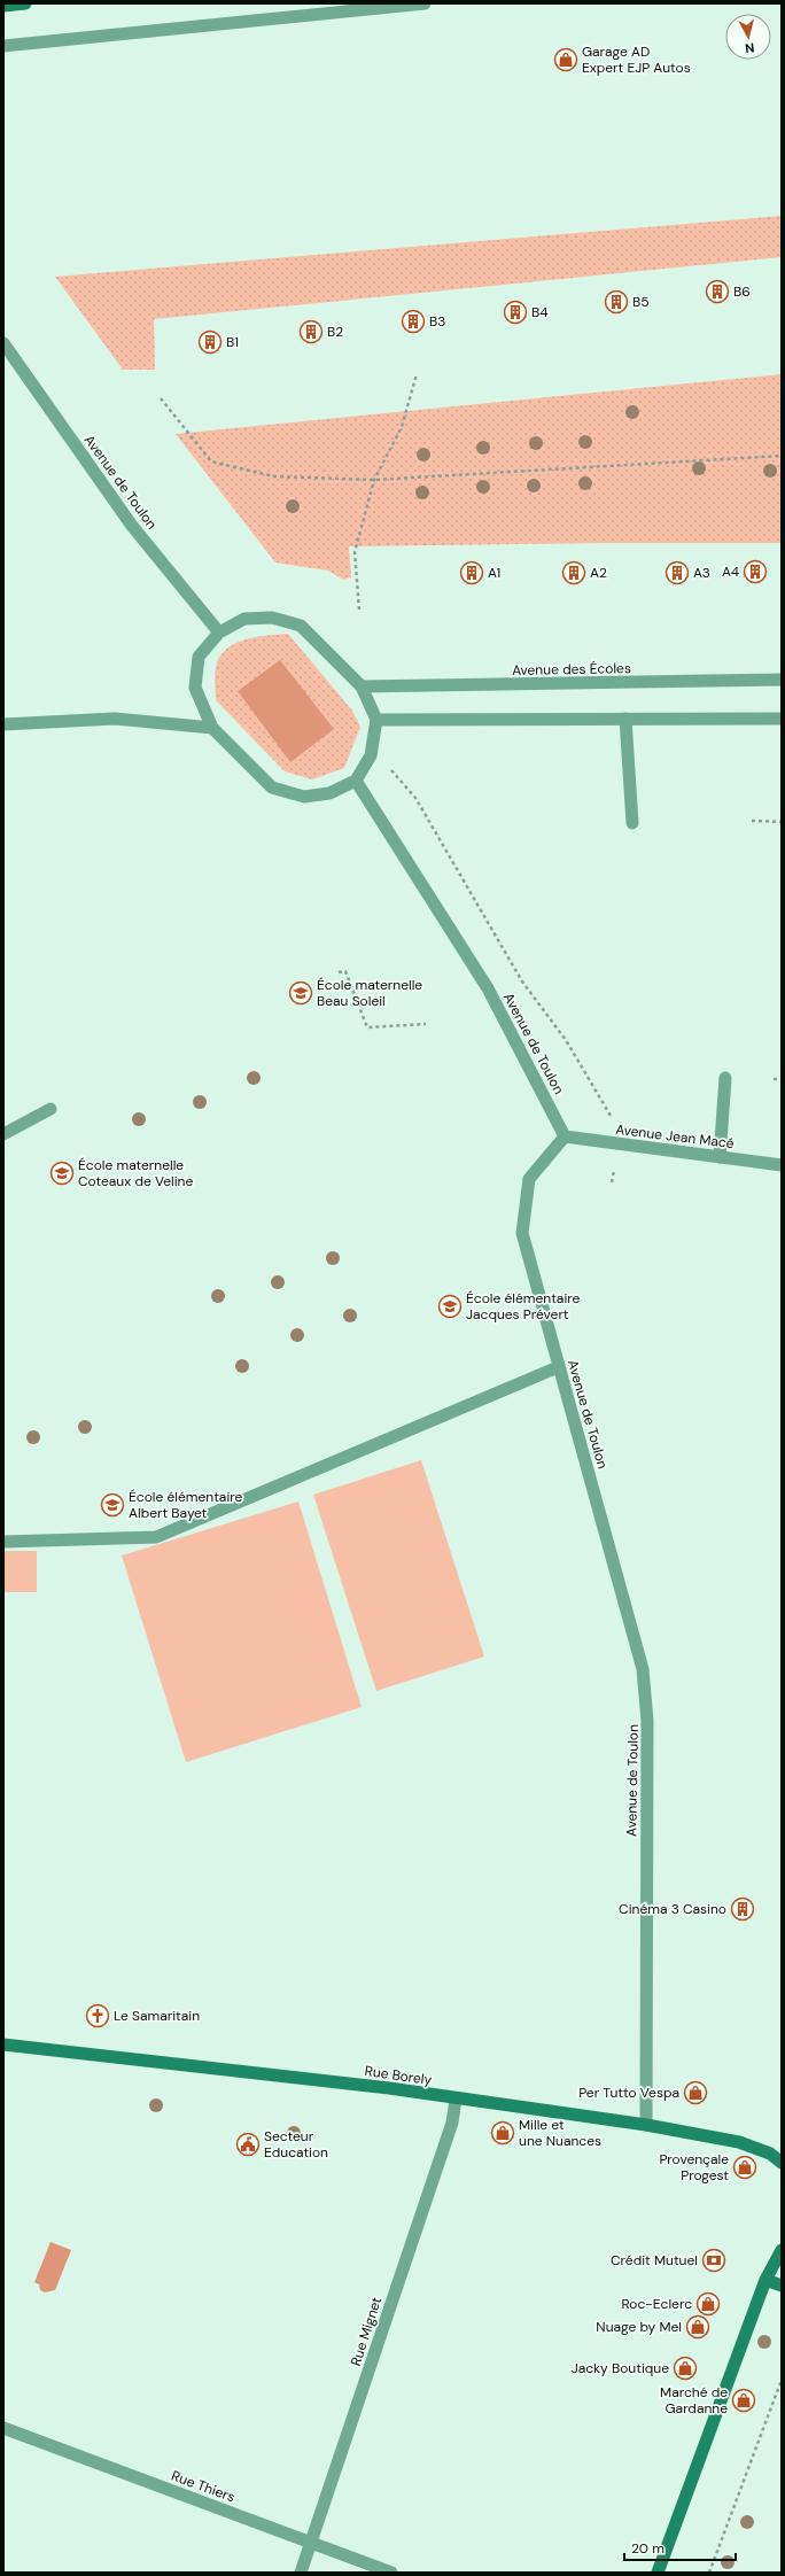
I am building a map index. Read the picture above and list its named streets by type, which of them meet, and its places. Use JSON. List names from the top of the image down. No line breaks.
{"streets":{"main road":["Rue Borely"],"street":["Avenue de Toulon","Avenue des Écoles","Avenue Jean Macé","Rue Mignet","Rue Thiers"]},"crossings":[["Avenue de Toulon","Avenue Jean Macé"],["Avenue de Toulon","Rue Borely"],["Rue Borely","Rue Mignet"],["Rue Mignet","Rue Thiers"]],"places":{"shop":["Garage AD Expert EJP Autos","Per Tutto Vespa","Mille et une Nuances","Provençale Progest","Roc-Eclerc","Nuage by Mel","Jacky Boutique","Marché de Gardanne"],"building":["B6","B5","B4","B3","B2","B1","A4","A1","A2","A3","Cinéma 3 Casino"],"school or university":["École maternelle Beau Soleil","École maternelle Coteaux de Veline","École élémentaire Jacques Prévert","École élémentaire Albert Bayet"],"church":["Le Samaritain"],"public building":["Secteur Education"],"bank":["Crédit Mutuel"]},"scale_bar":"20 m","north":"bottom"}
